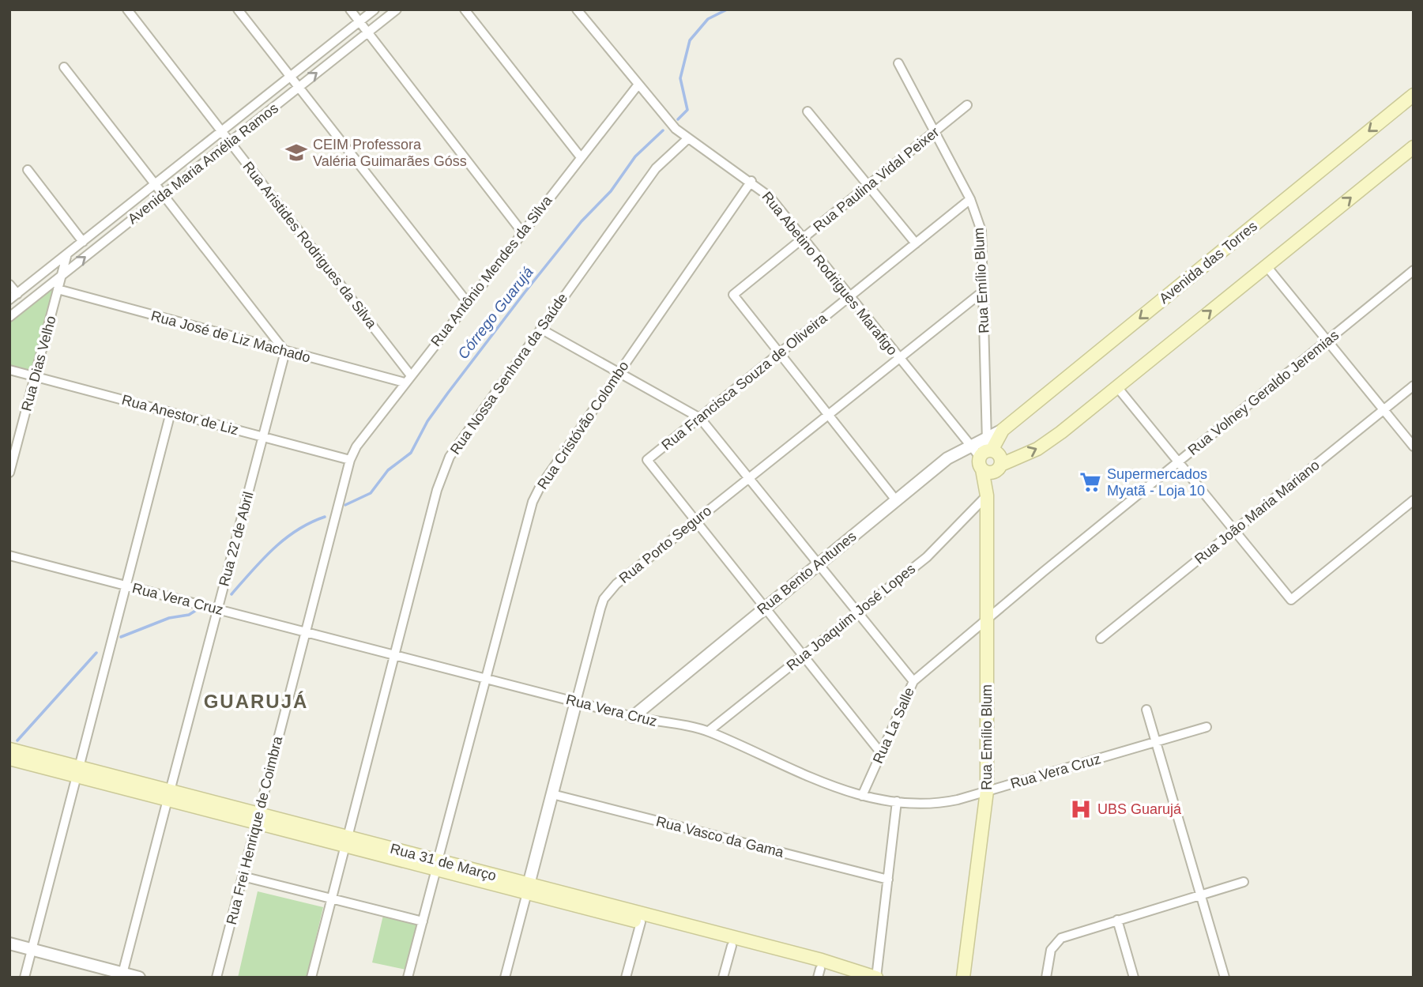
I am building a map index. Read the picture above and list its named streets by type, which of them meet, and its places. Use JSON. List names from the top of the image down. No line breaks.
{"streets":{"main road":["Avenida das Torres","Rua Emílio Blum","Rua 31 de Março"],"street":["Avenida Maria Amélia Ramos","Rua Paulina Vidal Peixer","Rua Aristides Rodrigues da Silva","Rua Antônio Mendes da Silva","Rua Abetino Rodrigues Marafigo","Rua José de Liz Machado","Rua Dias Velho","Rua Nossa Senhora da Saúde","Rua Francisca Souza de Oliveira","Rua Volney Geraldo Jeremias","Rua Anestor de Liz","Rua Cristóvão Colombo","Rua João Maria Mariano","Rua 22 de Abril","Rua Porto Seguro","Rua Bento Antunes","Rua Vera Cruz","Rua Joaquim José Lopes","Rua La Salle","Rua Frei Henrique de Coimbra","Rua Vasco da Gama"]},"crossings":[["Avenida Maria Amélia Ramos","Rua Aristides Rodrigues da Silva"],["Avenida Maria Amélia Ramos","Rua Dias Velho"],["Rua Paulina Vidal Peixer","Rua Abetino Rodrigues Marafigo"],["Rua Paulina Vidal Peixer","Rua Emílio Blum"],["Rua Paulina Vidal Peixer","Rua Francisca Souza de Oliveira"],["Rua Aristides Rodrigues da Silva","Rua Antônio Mendes da Silva"],["Avenida das Torres","Rua Abetino Rodrigues Marafigo"],["Avenida das Torres","Rua Emílio Blum"],["Avenida das Torres","Rua Bento Antunes"],["Rua Antônio Mendes da Silva","Rua Abetino Rodrigues Marafigo"],["Rua Antônio Mendes da Silva","Rua José de Liz Machado"],["Rua Antônio Mendes da Silva","Rua Anestor de Liz"],["Rua Antônio Mendes da Silva","Rua Frei Henrique de Coimbra"],["Rua Abetino Rodrigues Marafigo","Rua Emílio Blum"],["Rua Abetino Rodrigues Marafigo","Rua Nossa Senhora da Saúde"],["Rua Abetino Rodrigues Marafigo","Rua Francisca Souza de Oliveira"],["Rua Abetino Rodrigues Marafigo","Rua Cristóvão Colombo"],["Rua Abetino Rodrigues Marafigo","Rua Porto Seguro"],["Rua Abetino Rodrigues Marafigo","Rua Bento Antunes"],["Rua Emílio Blum","Rua Francisca Souza de Oliveira"],["Rua Emílio Blum","Rua Volney Geraldo Jeremias"],["Rua Emílio Blum","Rua Porto Seguro"],["Rua Emílio Blum","Rua Bento Antunes"],["Rua Emílio Blum","Rua Vera Cruz"],["Rua Emílio Blum","Rua Joaquim José Lopes"],["Rua Emílio Blum","Rua La Salle"],["Rua José de Liz Machado","Rua Dias Velho"],["Rua José de Liz Machado","Rua 22 de Abril"],["Rua Dias Velho","Rua Anestor de Liz"],["Rua Nossa Senhora da Saúde","Rua Vera Cruz"],["Rua Nossa Senhora da Saúde","Rua 31 de Março"],["Rua Francisca Souza de Oliveira","Rua Porto Seguro"],["Rua Volney Geraldo Jeremias","Rua La Salle"],["Rua Anestor de Liz","Rua 22 de Abril"],["Rua Anestor de Liz","Rua Frei Henrique de Coimbra"],["Rua Cristóvão Colombo","Rua Vera Cruz"],["Rua Cristóvão Colombo","Rua 31 de Março"],["Rua 22 de Abril","Rua Vera Cruz"],["Rua 22 de Abril","Rua 31 de Março"],["Rua Porto Seguro","Rua Vera Cruz"],["Rua Porto Seguro","Rua Vasco da Gama"],["Rua Porto Seguro","Rua 31 de Março"],["Rua Bento Antunes","Rua Vera Cruz"],["Rua Vera Cruz","Rua Joaquim José Lopes"],["Rua Vera Cruz","Rua La Salle"],["Rua Vera Cruz","Rua Frei Henrique de Coimbra"],["Rua Frei Henrique de Coimbra","Rua 31 de Março"]],"districts":["GUARUJÁ"],"water":["Córrego Guarujá"],"places":{"school or university":["CEIM Professora Valéria Guimarães Góss"],"supermarket":["Supermercados Myatã - Loja 10"],"hospital":["UBS Guarujá"]}}
